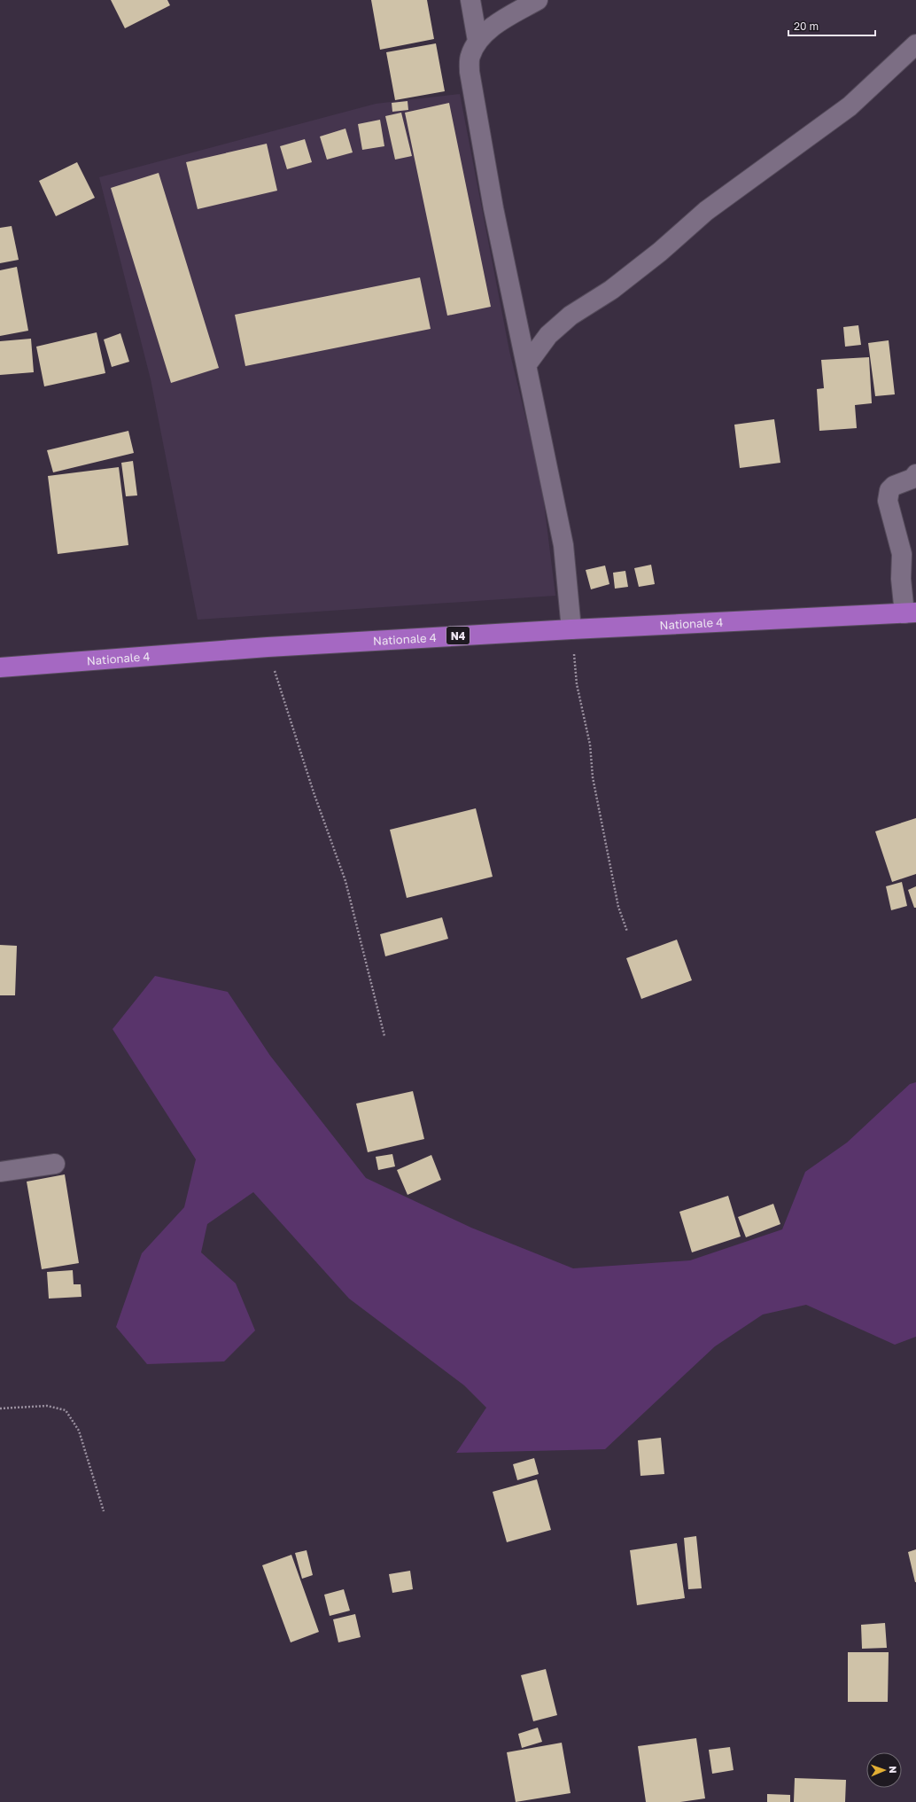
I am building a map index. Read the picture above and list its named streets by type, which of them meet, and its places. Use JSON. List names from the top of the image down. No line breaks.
{"streets":{"highway":["Nationale 4","N4"]},"scale_bar":"20 m","north":"right"}
